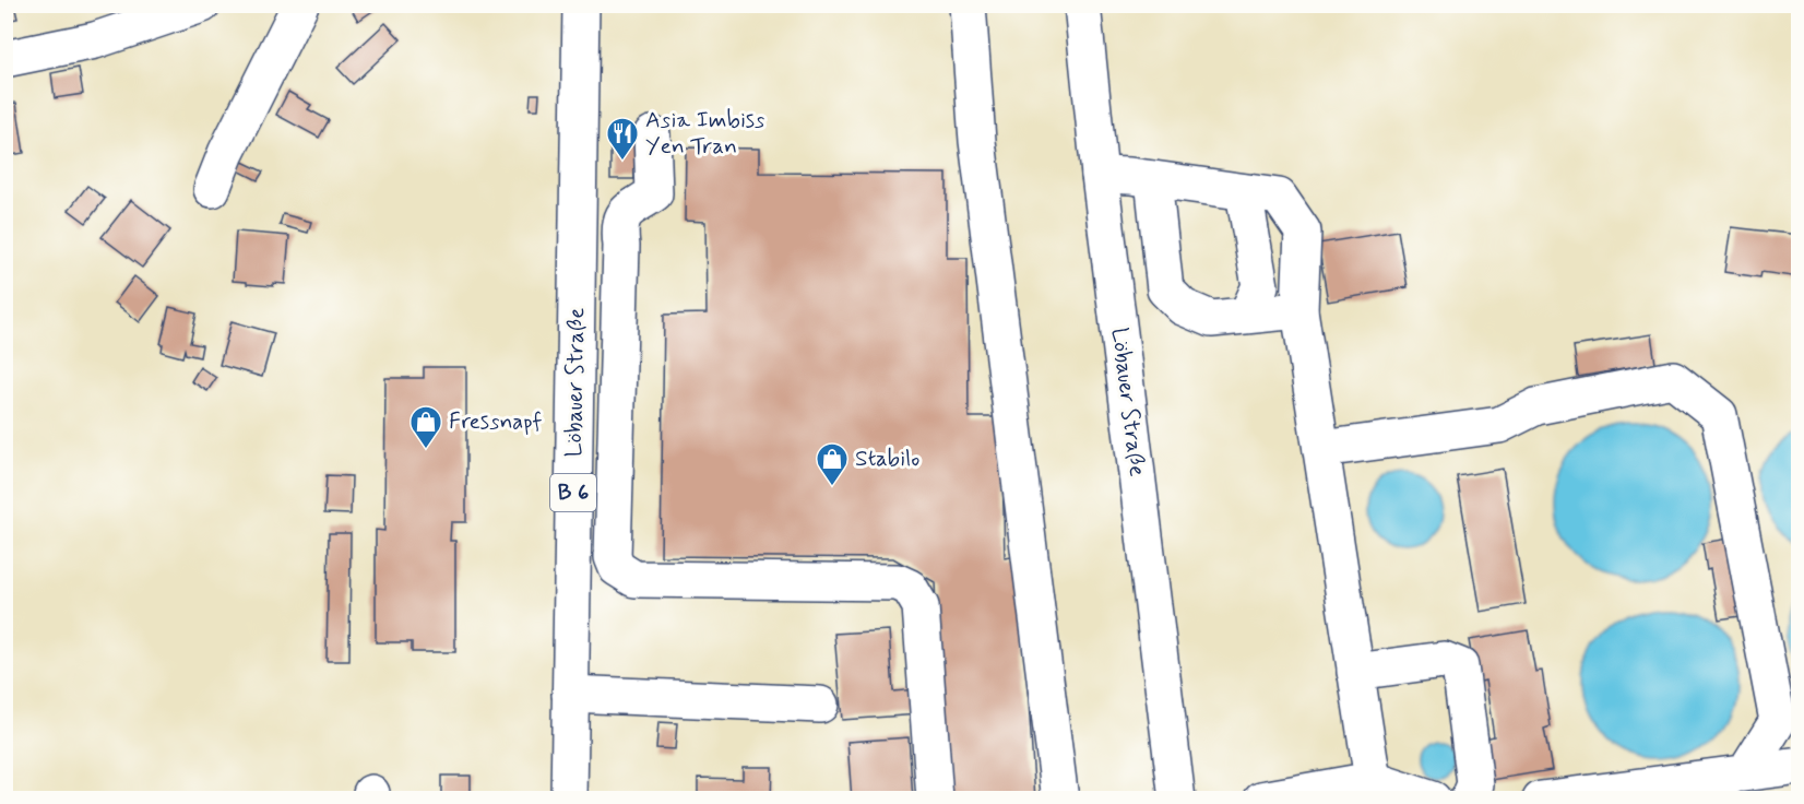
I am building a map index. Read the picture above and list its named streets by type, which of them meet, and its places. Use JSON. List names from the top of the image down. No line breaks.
{"streets":{"street":["Löbauer Straße","B 6"]},"places":{"restaurant":["Asia Imbiss Yen Tran"],"shop":["Fressnapf","Stabilo"]}}
